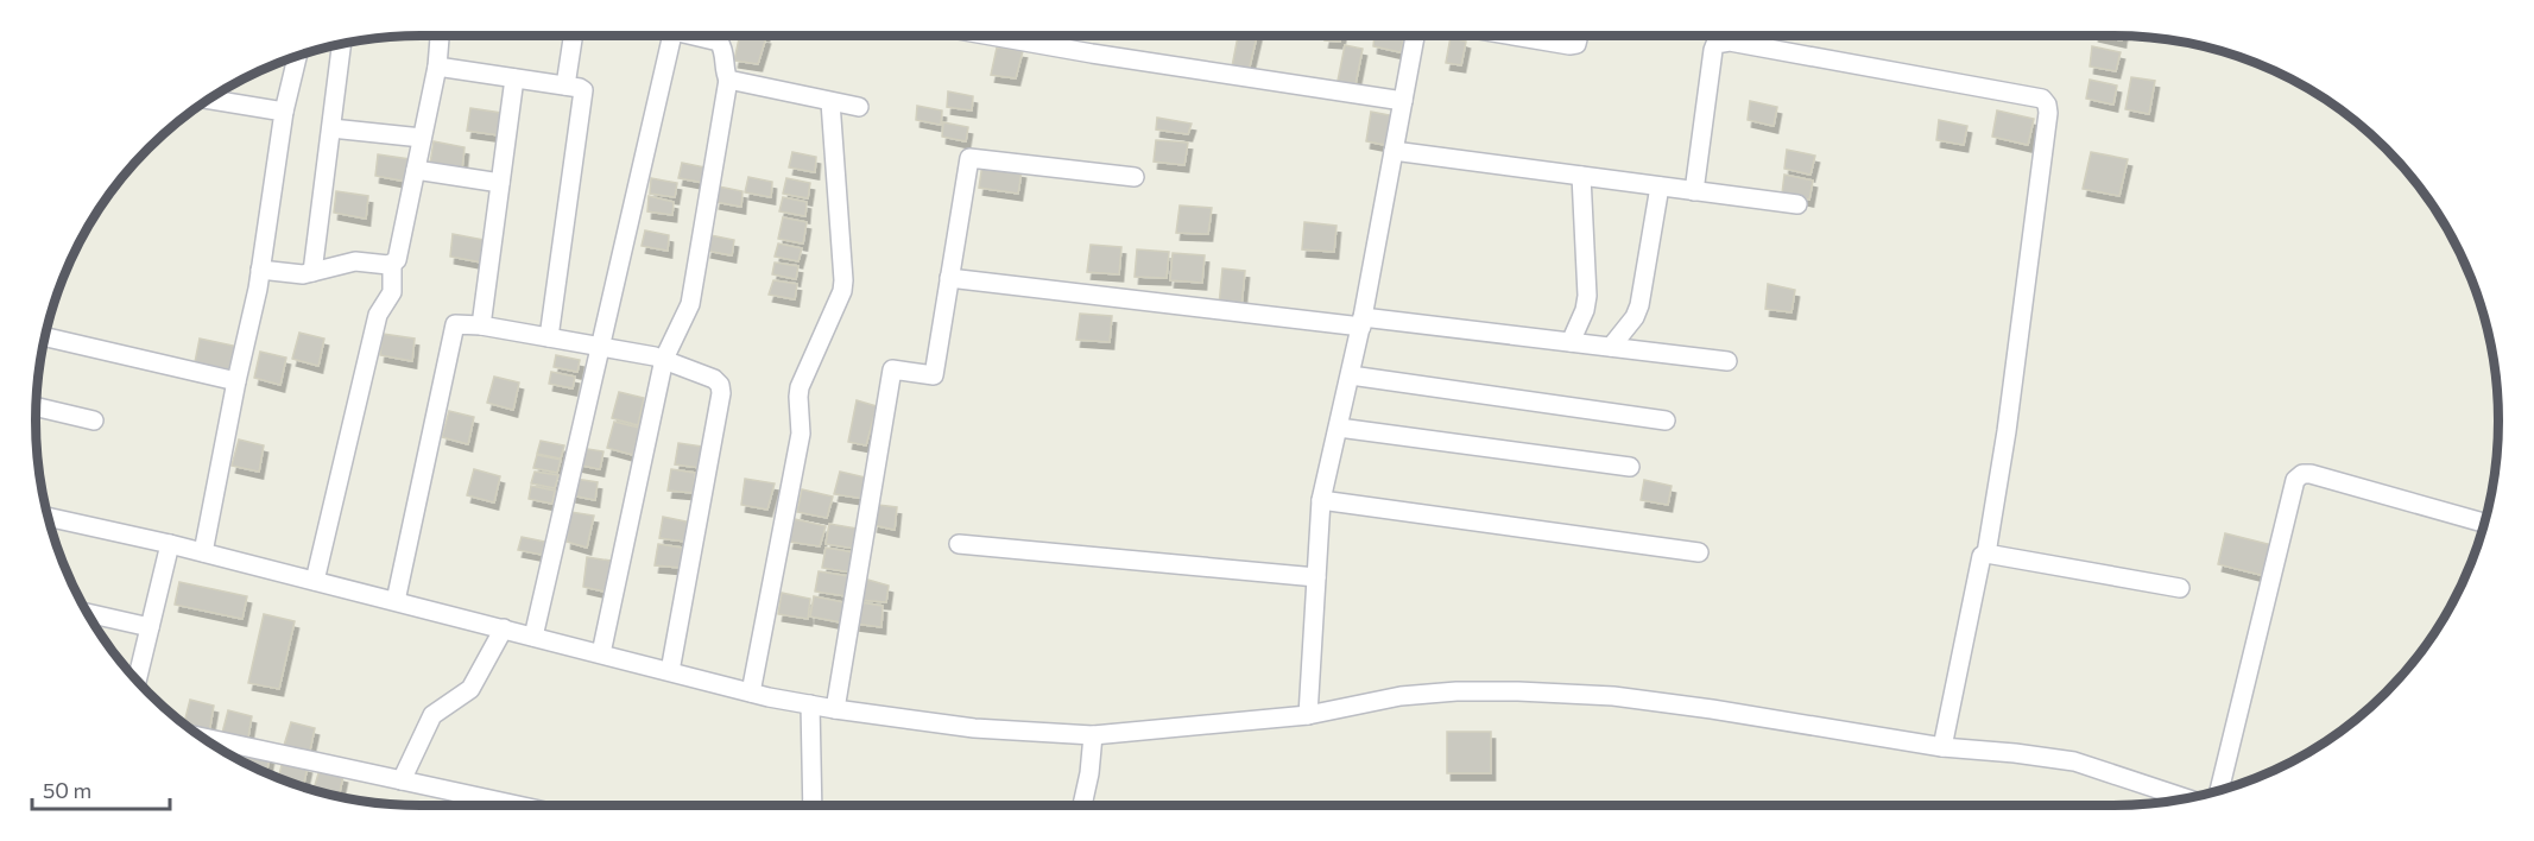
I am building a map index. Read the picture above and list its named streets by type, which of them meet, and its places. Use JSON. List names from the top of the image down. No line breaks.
{"scale_bar":"50 m"}
